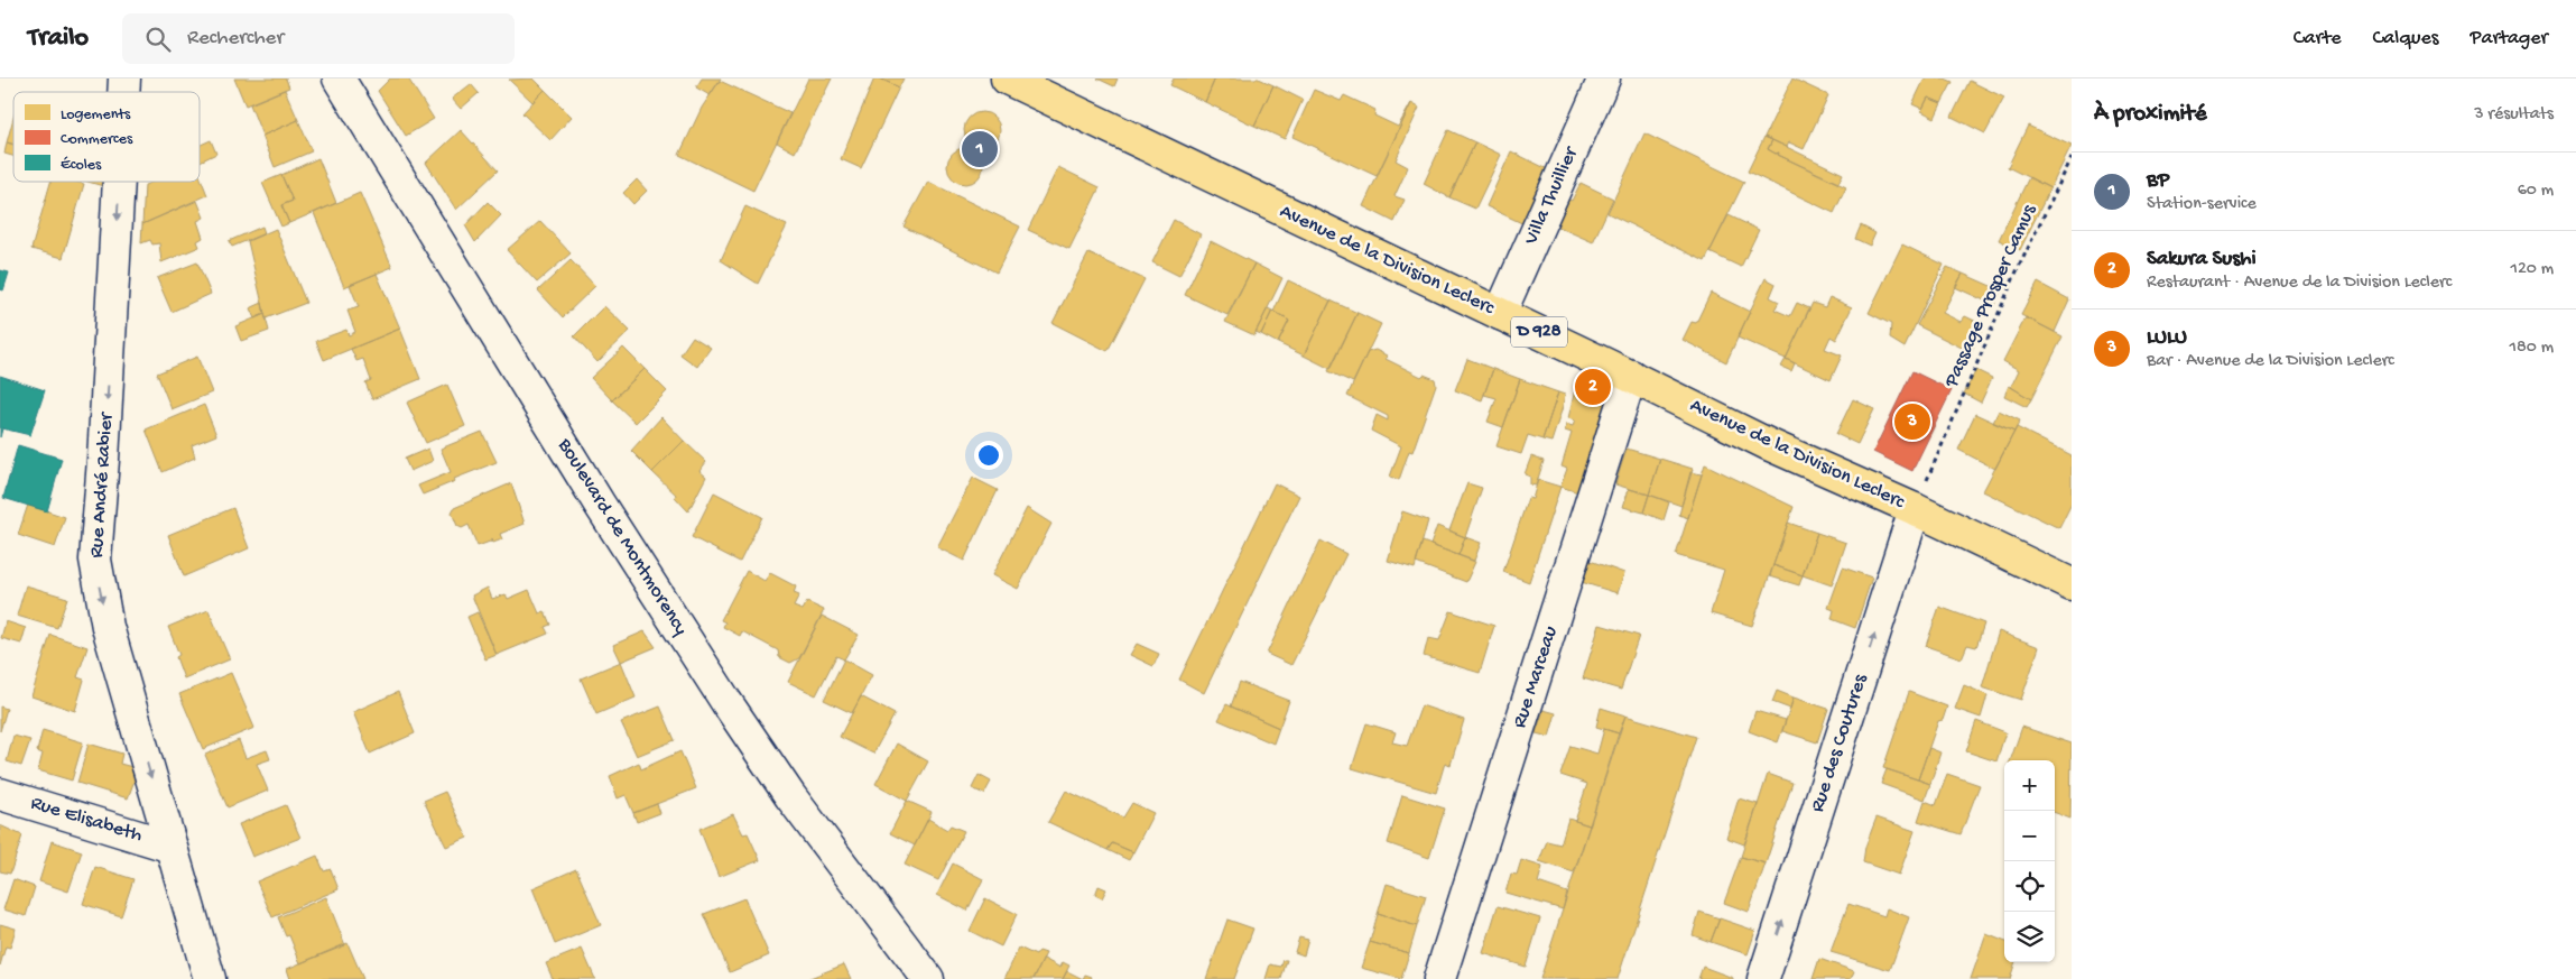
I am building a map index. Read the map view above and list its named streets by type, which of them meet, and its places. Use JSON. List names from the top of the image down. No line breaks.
{"streets":{"main road":["Avenue de la Division Leclerc","D 928"],"street":["Villa Thuillier","Rue André Rabier","Boulevard de Montmorency","Rue Marceau","Rue des Coutures","Rue Elisabeth"],"path":["Passage Prosper Camus"]},"crossings":[["Villa Thuillier","Avenue de la Division Leclerc"],["Avenue de la Division Leclerc","Passage Prosper Camus"],["Avenue de la Division Leclerc","Rue Marceau"],["Avenue de la Division Leclerc","Rue des Coutures"],["Passage Prosper Camus","Rue des Coutures"],["Rue André Rabier","Rue Elisabeth"]],"one_way":["Rue André Rabier","Rue des Coutures"],"legend":["Logements","Commerces","Écoles"],"page":{"header":"Trailo","search":"Rechercher","nav":["Carte","Calques","Partager"],"heading":["À proximité","3 résultats"],"pins":["1","2","3"],"list":[{"mark":"1","name":"BP","note":"Station-service","value":"60 m"},{"mark":"2","name":"Sakura Sushi","note":"Restaurant · Avenue de la Division Leclerc","value":"120 m"},{"mark":"3","name":"LULU","note":"Bar · Avenue de la Division Leclerc","value":"180 m"}],"map_buttons":["+","−"]}}
